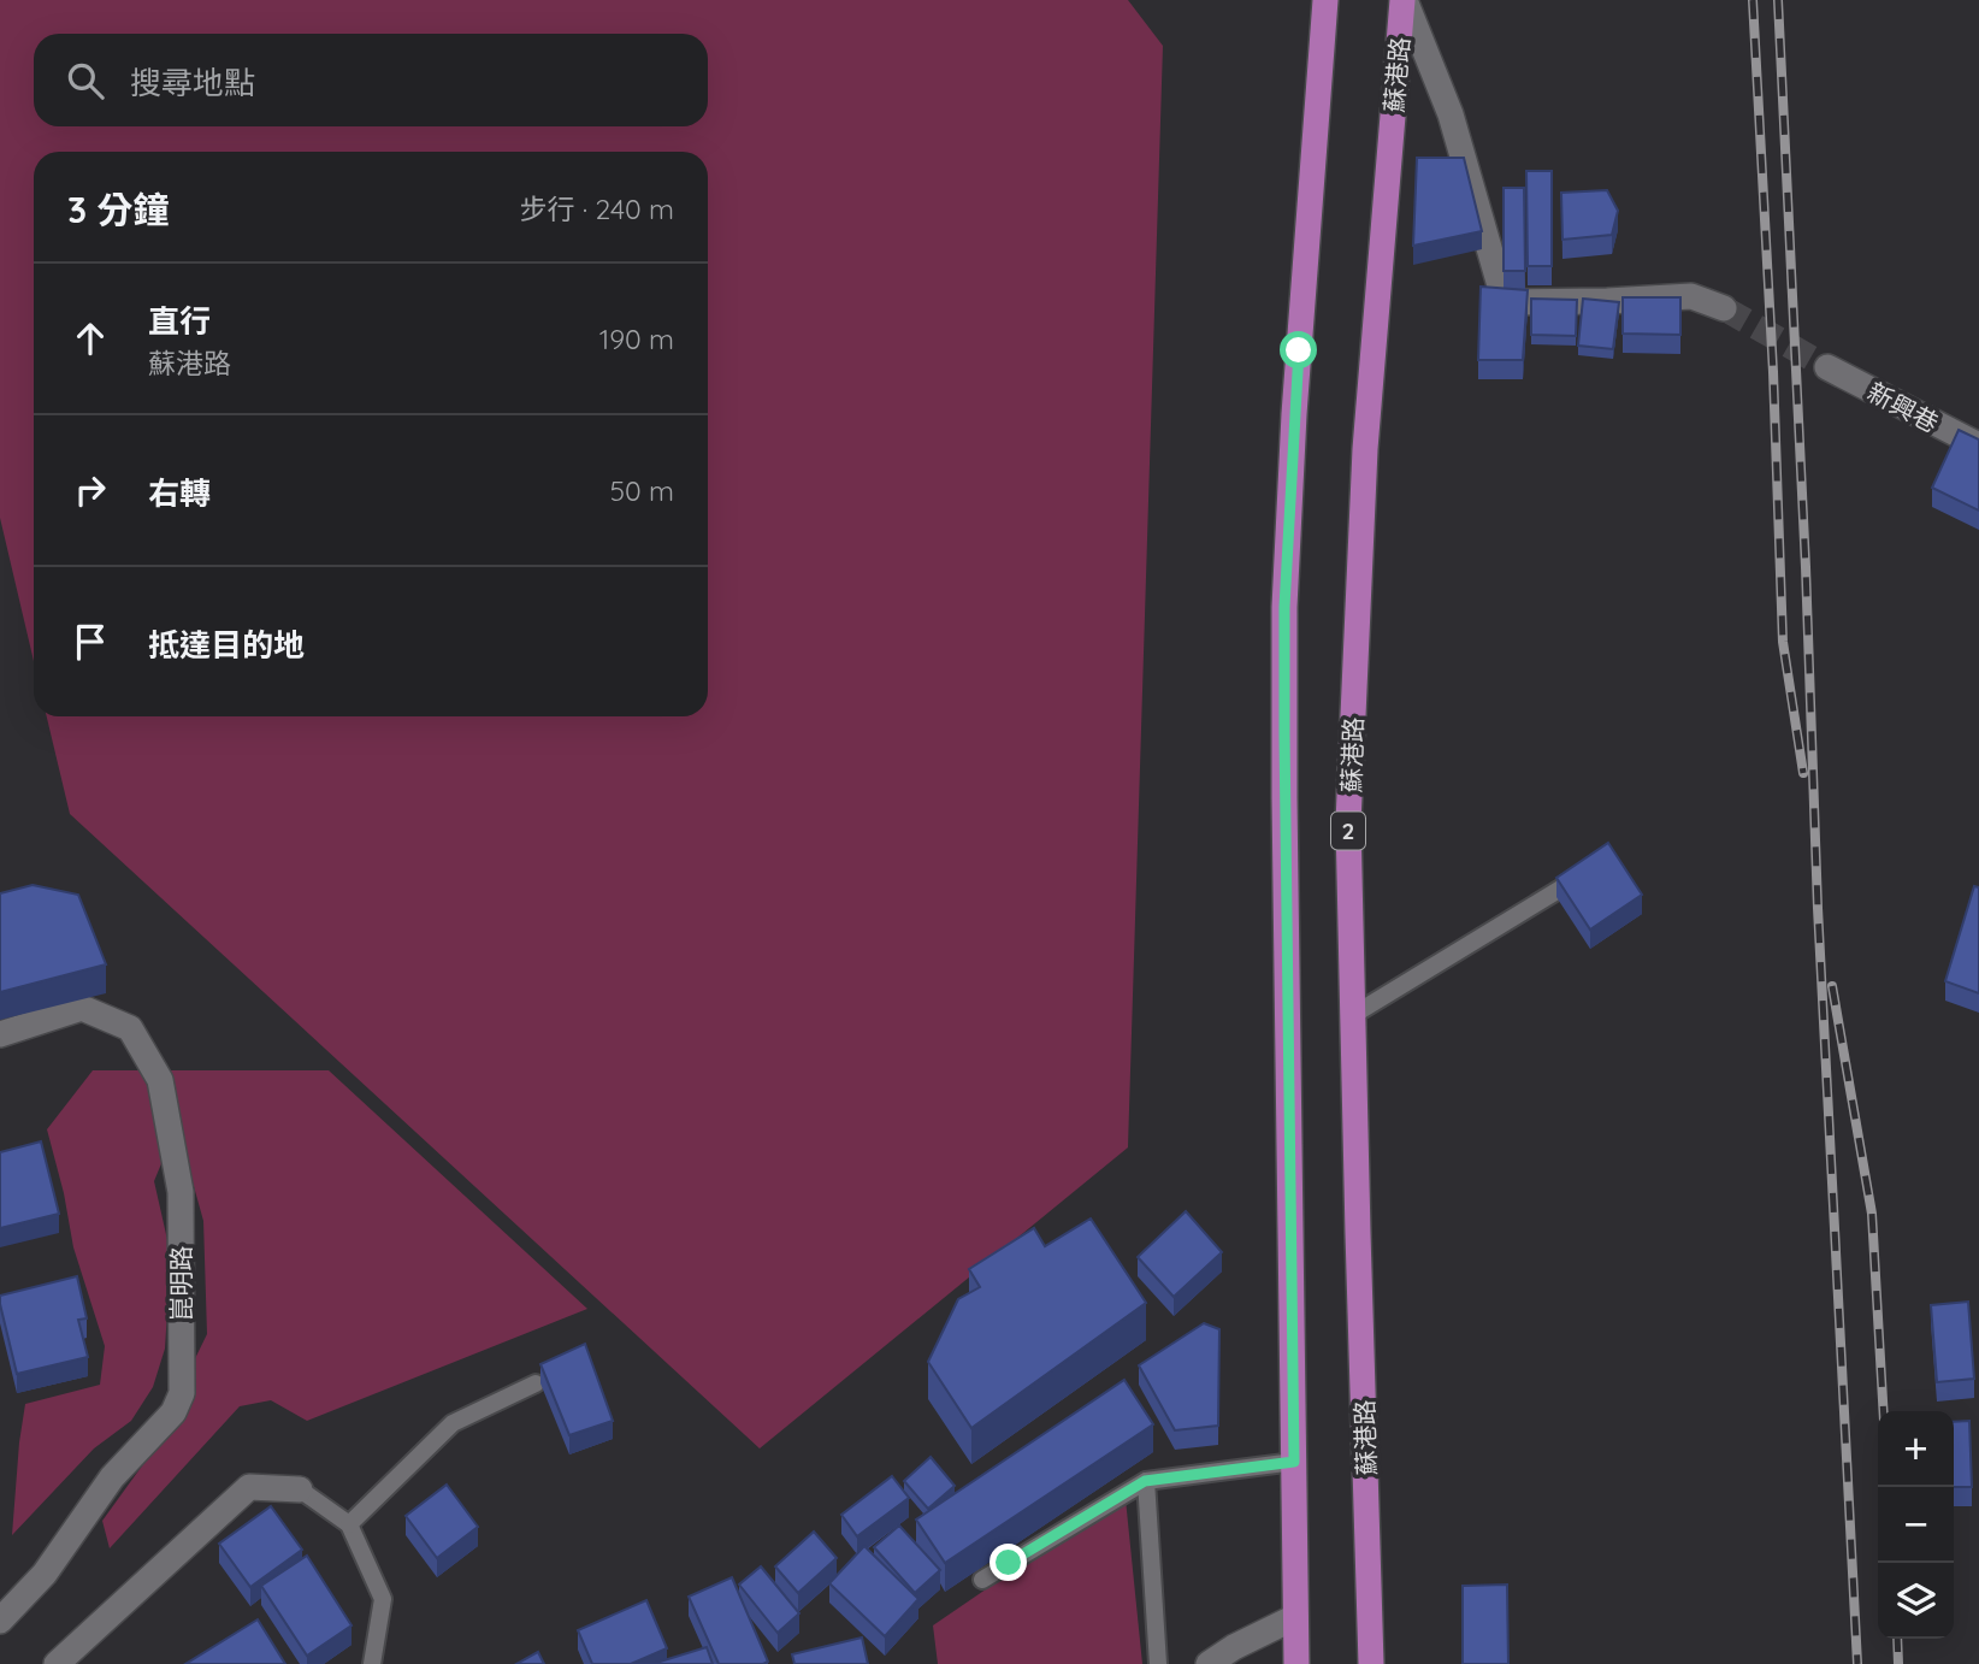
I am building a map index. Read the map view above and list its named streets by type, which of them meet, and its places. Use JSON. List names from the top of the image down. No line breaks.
{"streets":{"main road":["蘇港路","2"],"street":["新興巷","崑明路"]},"page":{"search":"搜尋地點","heading":["3 分鐘","步行 · 240 m"],"list":[["直行","蘇港路","190 m"],["右轉","50 m"],"抵達目的地"],"map_buttons":["+","−"]}}
